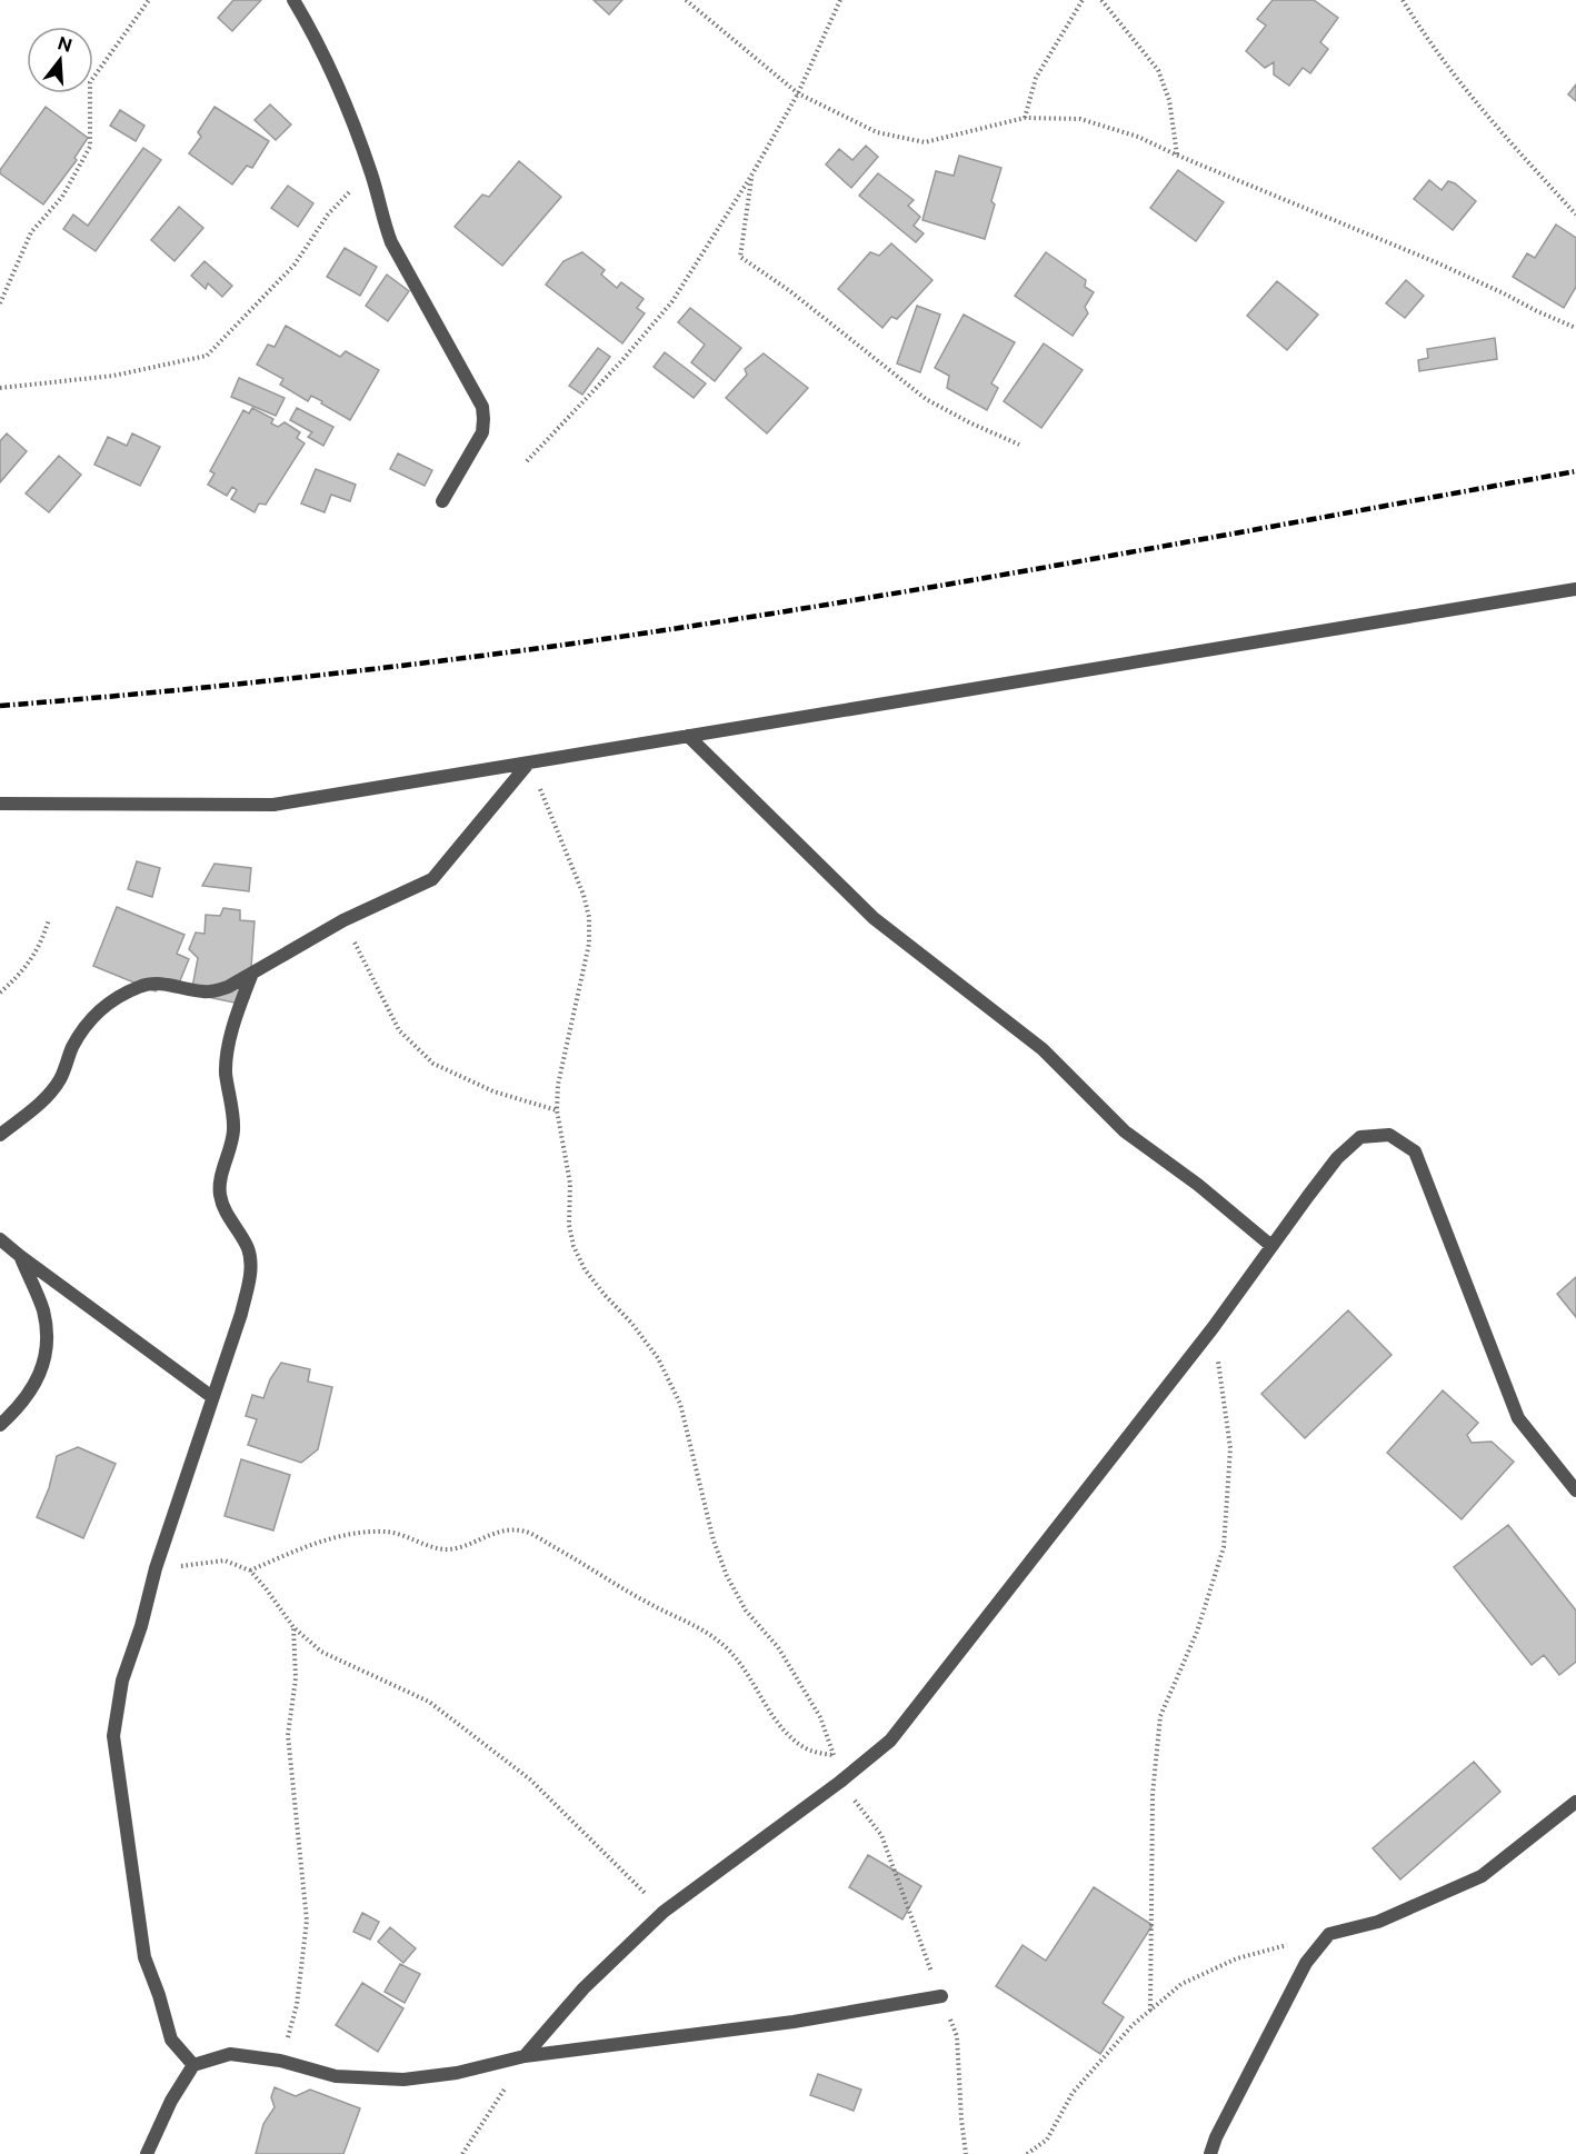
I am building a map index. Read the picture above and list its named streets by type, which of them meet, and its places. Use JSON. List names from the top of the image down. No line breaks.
{"north":"top"}
